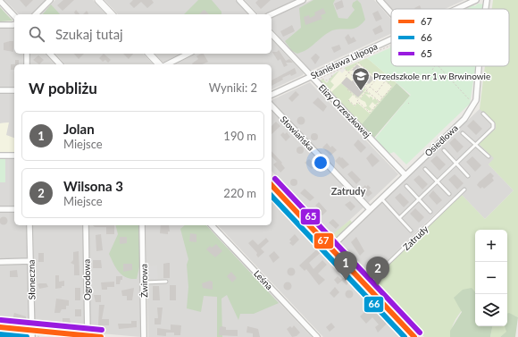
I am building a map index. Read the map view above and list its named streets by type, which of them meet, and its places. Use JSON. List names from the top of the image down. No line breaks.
{"streets":{"street":["Stanisława Lilpopa","Elizy Orzeszkowej","Słowiańska","Osiedlowa","Słoneczna","Ogrodowa","Leśna","Żwirowa"],"lane":["Zatrudy"]},"crossings":[["Stanisława Lilpopa","Elizy Orzeszkowej"],["Elizy Orzeszkowej","Osiedlowa"],["Słowiańska","Osiedlowa"]],"districts":["Zatrudy"],"places":{"school or university":["Przedszkole nr 1 w Brwinowie"]},"lines":["transit line 65","transit line 67","transit line 66"],"legend":["67","66","65"],"page":{"search":"Szukaj tutaj","heading":["W pobliżu","Wyniki: 2"],"list":[{"mark":"1","name":"Jolan","note":"Miejsce","value":"190 m"},{"mark":"2","name":"Wilsona 3","note":"Miejsce","value":"220 m"}],"map_buttons":["+","−"],"pins":["1","2"]}}
